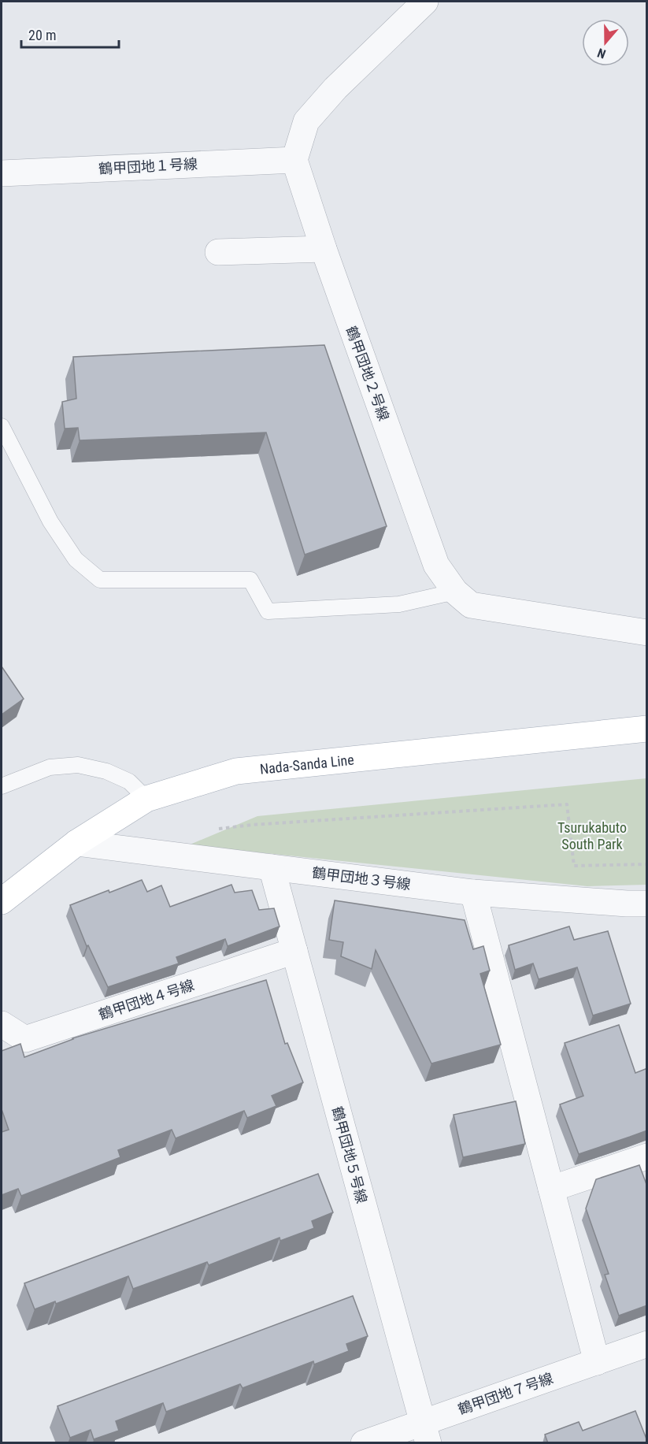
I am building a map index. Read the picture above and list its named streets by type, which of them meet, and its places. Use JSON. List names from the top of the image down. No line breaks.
{"streets":{"main road":["Nada-Sanda Line"],"street":["鶴甲団地１号線","鶴甲団地２号線","鶴甲団地３号線","鶴甲団地４号線","鶴甲団地５号線","鶴甲団地７号線"]},"crossings":[["鶴甲団地１号線","鶴甲団地２号線"],["Nada-Sanda Line","鶴甲団地３号線"],["鶴甲団地３号線","鶴甲団地５号線"],["鶴甲団地４号線","鶴甲団地５号線"],["鶴甲団地５号線","鶴甲団地７号線"]],"parks":["Tsurukabuto South Park"],"scale_bar":"20 m","north":"bottom"}
